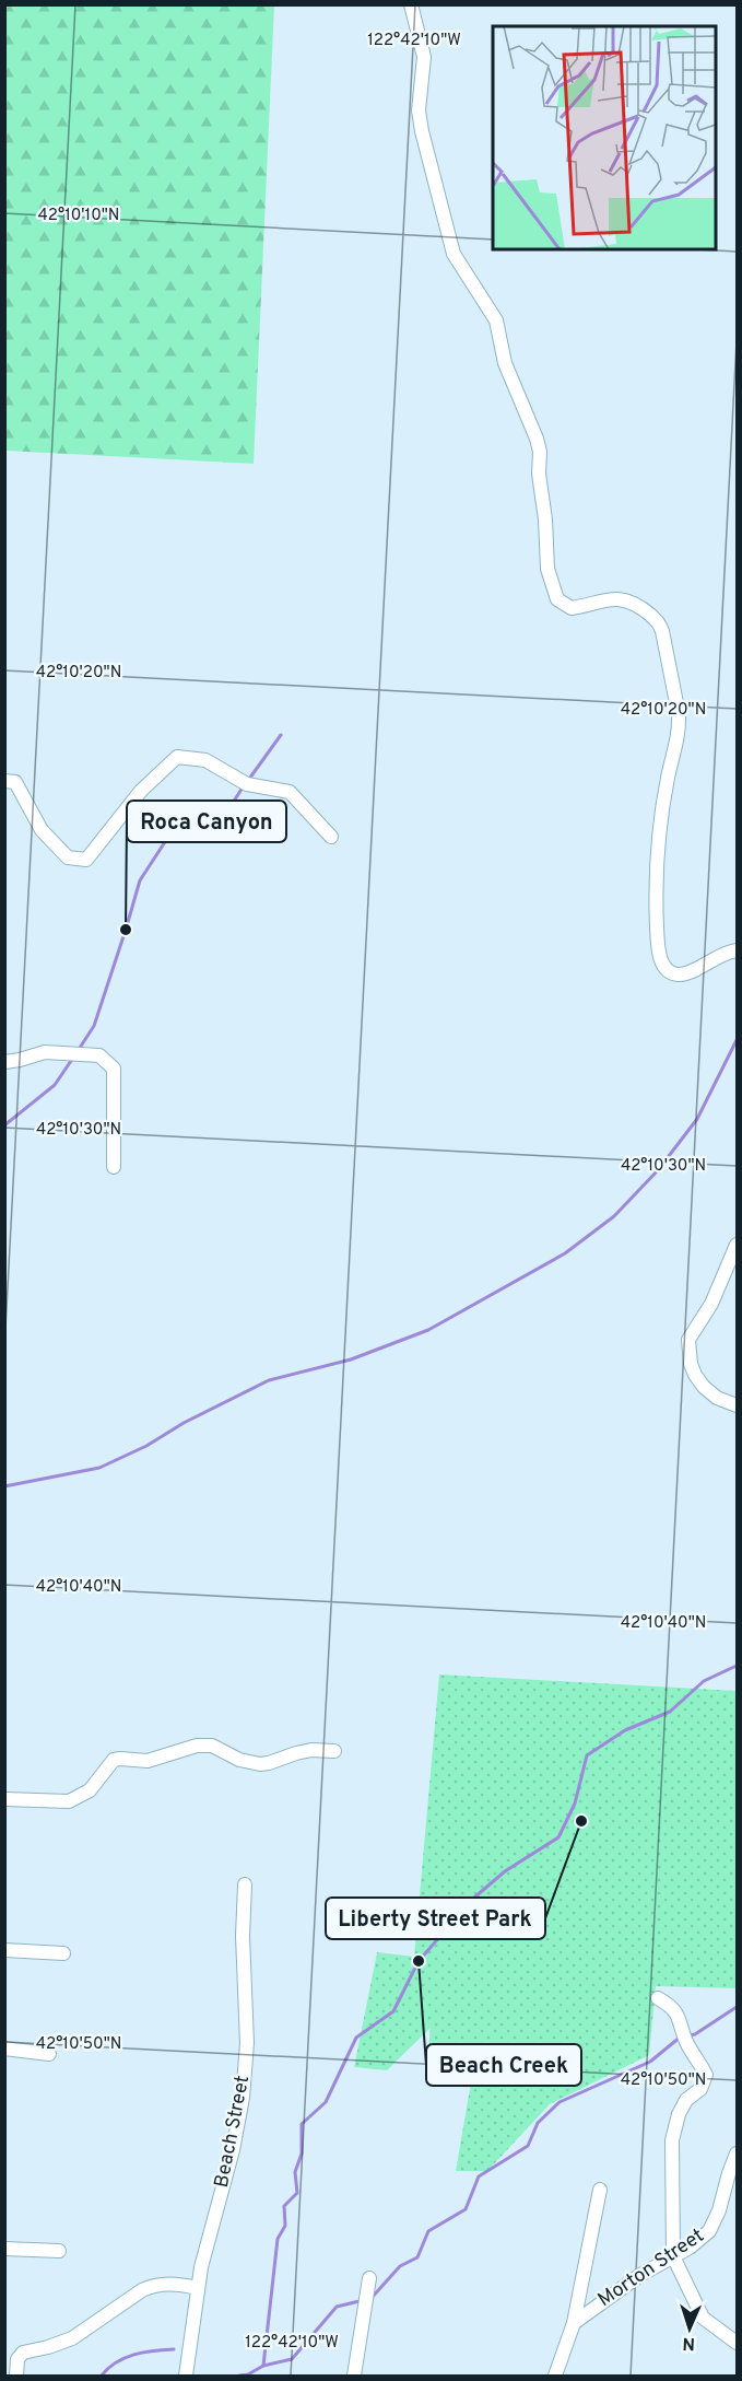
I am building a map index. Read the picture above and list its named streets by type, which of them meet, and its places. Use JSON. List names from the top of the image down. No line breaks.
{"streets":{"street":["Beach Street","Morton Street"]},"places":["Roca Canyon","Liberty Street Park","Beach Creek"],"north":"bottom","coordinates":["122°42'10\"W","42°10'10\"N","42°10'20\"N","42°10'30\"N","42°10'40\"N","42°10'50\"N"]}
